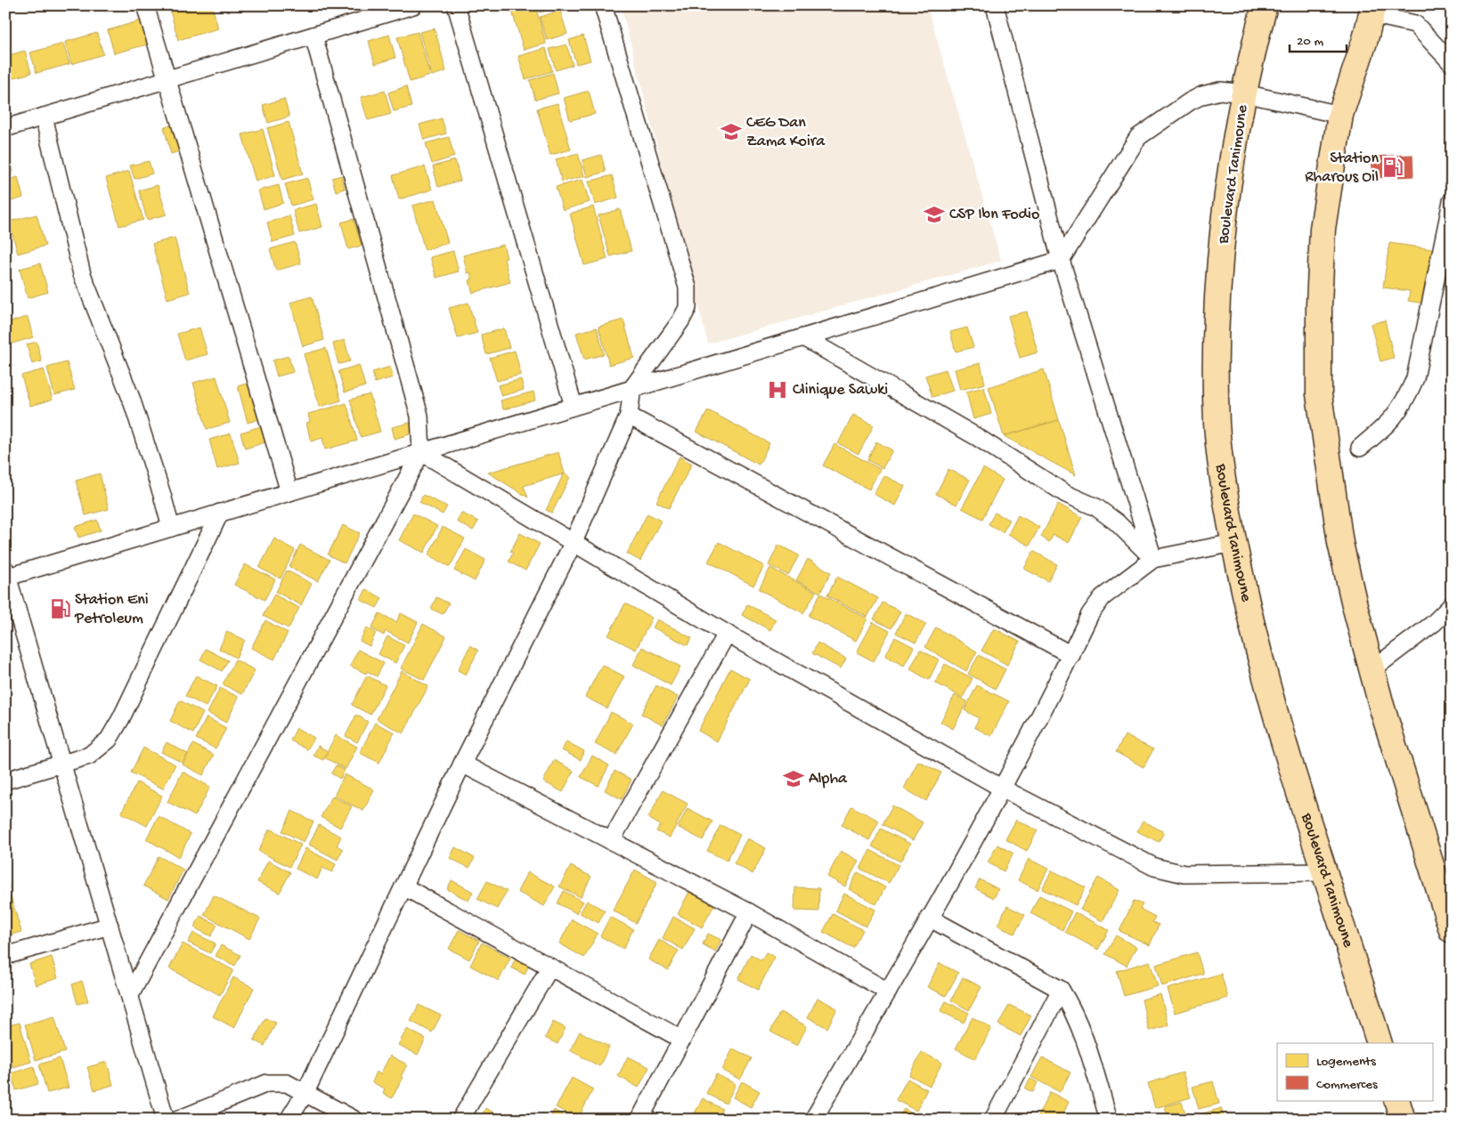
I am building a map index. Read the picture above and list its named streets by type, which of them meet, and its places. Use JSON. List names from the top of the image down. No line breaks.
{"streets":{"main road":["Boulevard Tanimoune"]},"places":{"school or university":["CEG Dan Zama Koira","CSP Ibn Fodio","Alpha"],"fuel station":["Station Rharous Oil","Station Eni Petroleum"],"hospital":["Clinique Sawki"]},"legend":["Logements","Commerces"],"scale_bar":"20 m"}
